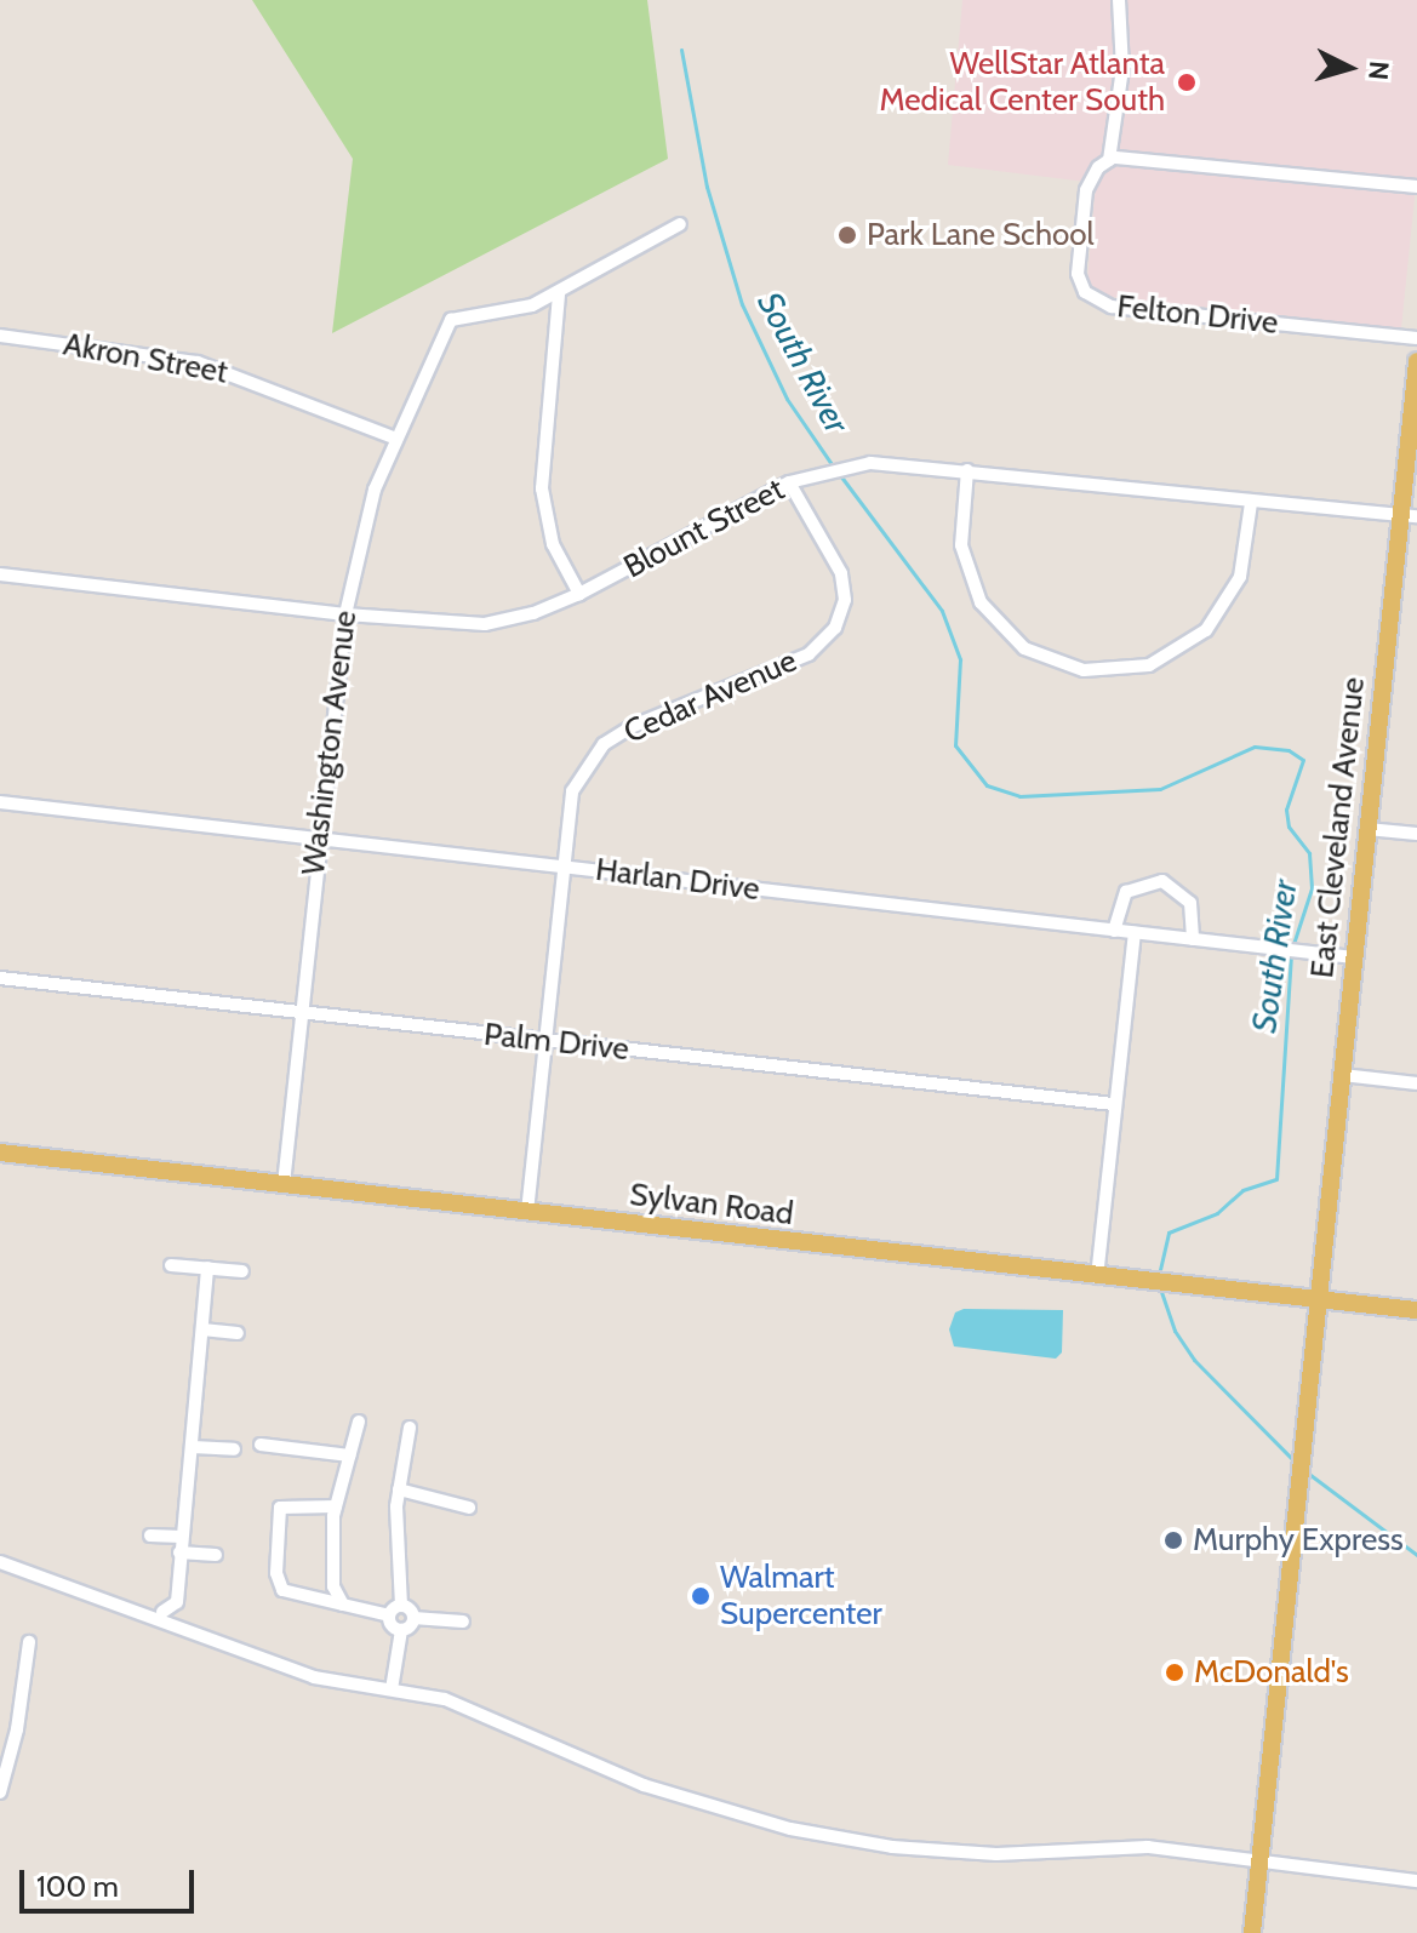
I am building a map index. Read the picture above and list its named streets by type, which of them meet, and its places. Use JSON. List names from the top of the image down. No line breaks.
{"streets":{"main road":["East Cleveland Avenue","Sylvan Road"],"street":["Felton Drive","Akron Street","Blount Street","Cedar Avenue","Washington Avenue","Harlan Drive","Palm Drive"]},"crossings":[["Akron Street","Washington Avenue"],["Blount Street","Cedar Avenue"],["Blount Street","Washington Avenue"],["Blount Street","East Cleveland Avenue"],["Cedar Avenue","Harlan Drive"],["Cedar Avenue","Palm Drive"],["Cedar Avenue","Sylvan Road"],["Washington Avenue","Harlan Drive"],["Washington Avenue","Palm Drive"],["Washington Avenue","Sylvan Road"],["East Cleveland Avenue","Harlan Drive"],["East Cleveland Avenue","Sylvan Road"]],"water":["South River"],"places":["WellStar Atlanta Medical Center South","Park Lane School","Murphy Express","Walmart Supercenter","McDonald's"],"scale_bar":"100 m","north":"right"}
